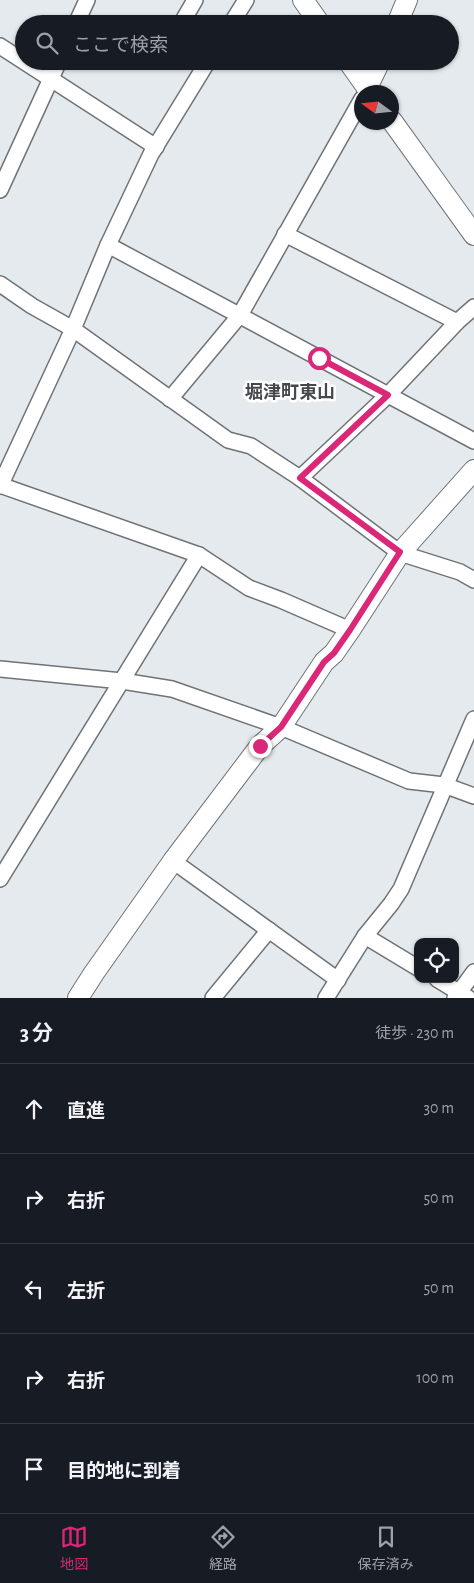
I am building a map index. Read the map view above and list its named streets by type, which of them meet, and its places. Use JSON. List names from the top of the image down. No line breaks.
{"districts":["堀津町東山"],"north":"left","page":{"search":"ここで検索","heading":["3 分","徒歩 · 230 m"],"list":[["直進","30 m"],["右折","50 m"],["左折","50 m"],["右折","100 m"],"目的地に到着"],"nav":["地図","経路","保存済み"]}}
